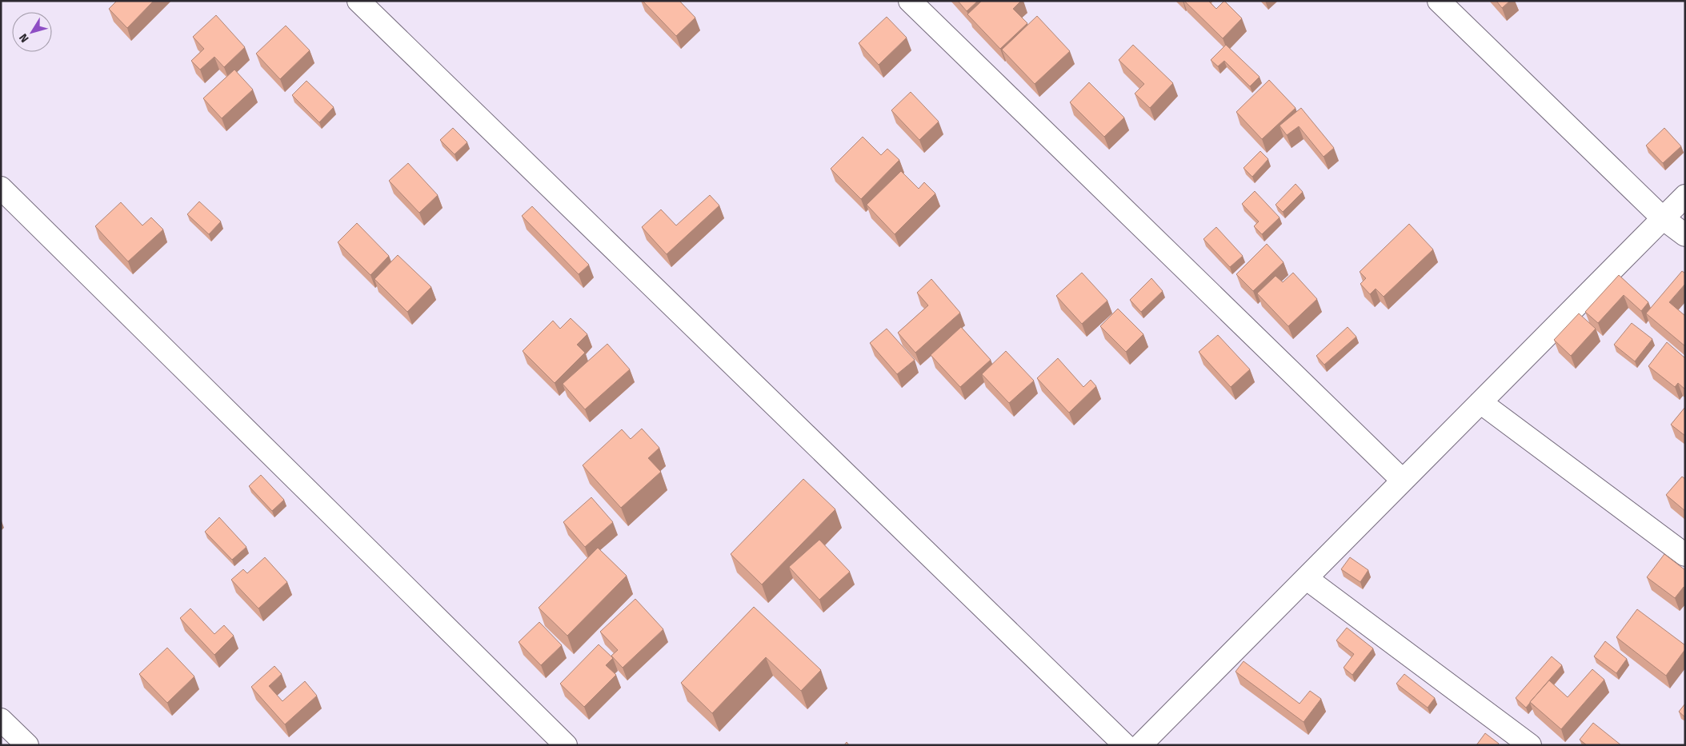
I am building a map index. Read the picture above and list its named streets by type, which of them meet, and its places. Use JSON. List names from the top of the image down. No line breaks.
{"north":"bottom left"}
